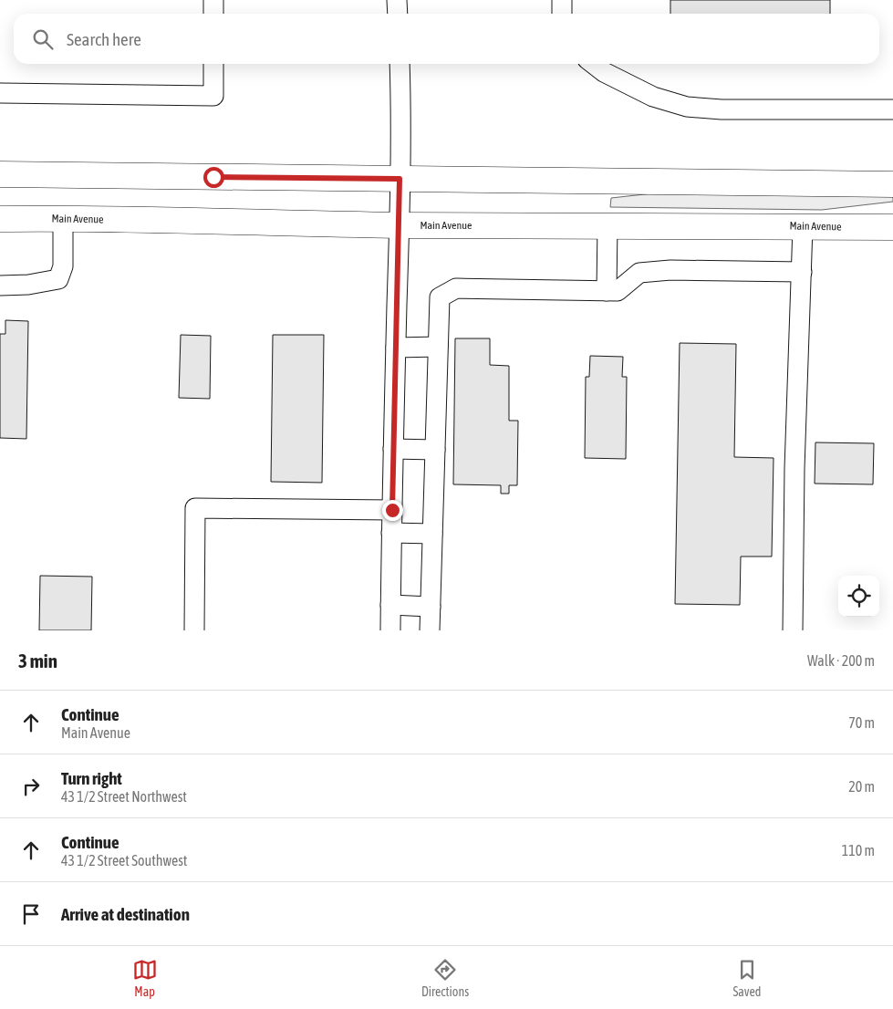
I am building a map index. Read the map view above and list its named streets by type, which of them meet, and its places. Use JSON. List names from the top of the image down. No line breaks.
{"streets":{"main road":["Main Avenue"]},"page":{"search":"Search here","heading":["3 min","Walk · 200 m"],"list":[["Continue","Main Avenue","70 m"],["Turn right","43 1/2 Street Northwest","20 m"],["Continue","43 1/2 Street Southwest","110 m"],"Arrive at destination"],"nav":["Map","Directions","Saved"]}}
